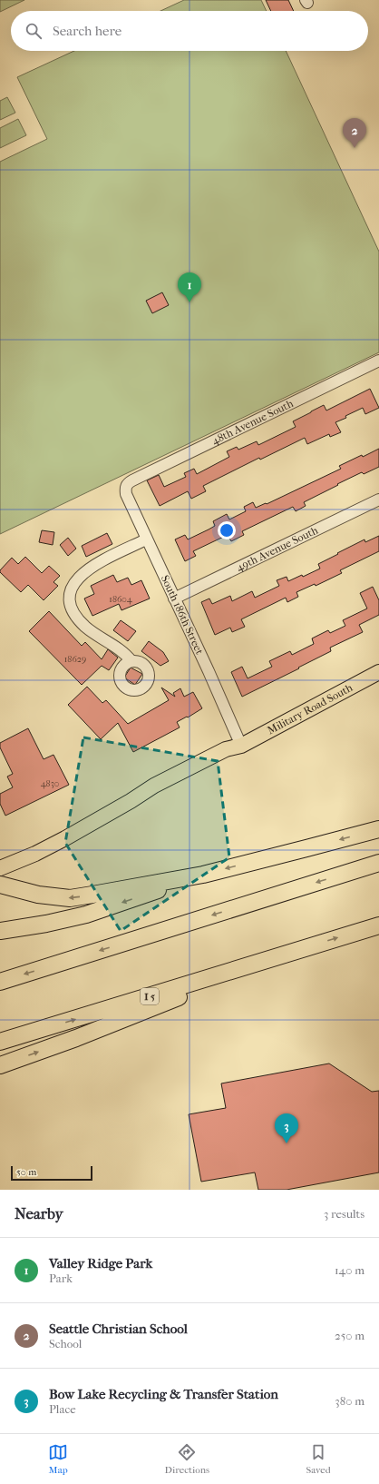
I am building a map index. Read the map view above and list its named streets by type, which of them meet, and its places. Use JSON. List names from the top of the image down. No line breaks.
{"streets":{"highway":["I 5"],"main road":["Military Road South"],"street":["48th Avenue South","49th Avenue South","South 186th Street"]},"crossings":[["48th Avenue South","South 186th Street"],["49th Avenue South","South 186th Street"],["South 186th Street","Military Road South"]],"house_numbers":["18604","18629","4830"],"scale_bar":"50 m","page":{"search":"Search here","pins":["2","1","3"],"scale":"50 m","heading":["Nearby","3 results"],"list":[{"mark":"1","name":"Valley Ridge Park","note":"Park","value":"140 m"},{"mark":"2","name":"Seattle Christian School","note":"School","value":"250 m"},{"mark":"3","name":"Bow Lake Recycling & Transfer Station","note":"Place","value":"380 m"}],"nav":["Map","Directions","Saved"]}}
